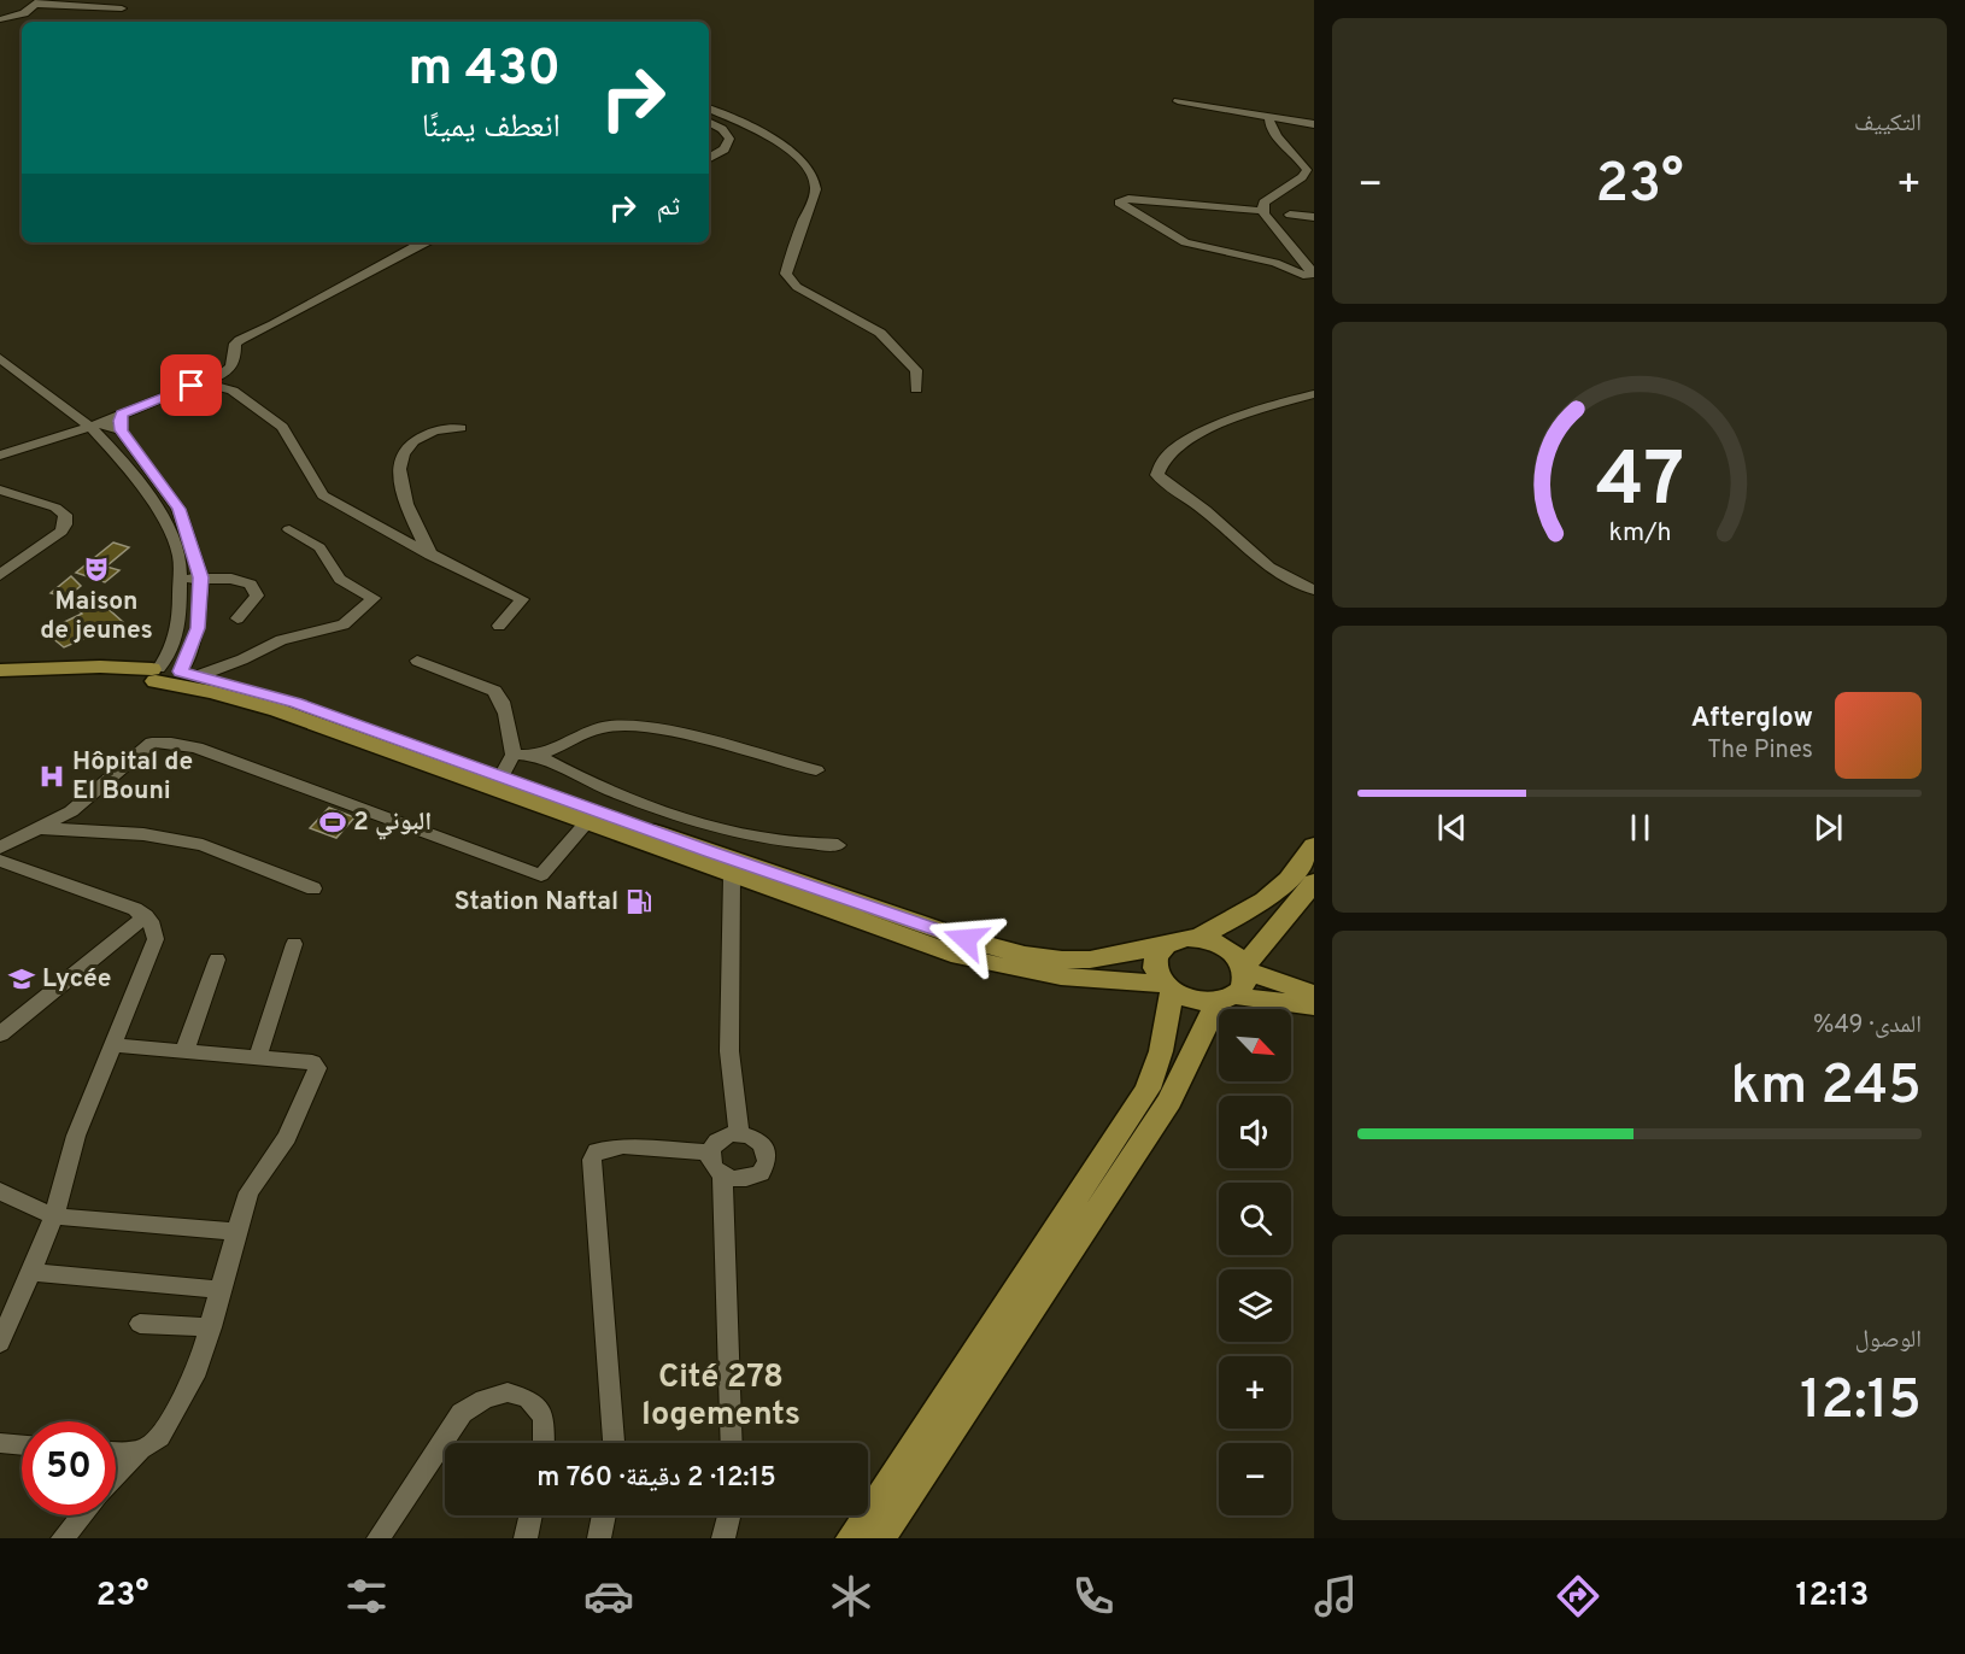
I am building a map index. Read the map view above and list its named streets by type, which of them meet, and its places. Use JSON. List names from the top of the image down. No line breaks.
{"districts":["Cité 278 logements"],"places":{"theatre":["Maison de jeunes"],"hospital":["Hôpital de El Bouni"],"sports":["البوني 2"],"fuel station":["Station Naftal"],"school or university":["Lycée"]},"north":"bottom right","page":{"tile":["التكييف",["المدى · 49%","245 km"],["الوصول","12:15"]],"turn":["430 m","انعطف يمينًا"],"heat":["−","23°","+"],"then":"ثم","song":["Afterglow","The Pines"],"map_buttons":["+","−"],"limit":"50","trip":"12:15 · 2 دقيقة · 760 m","tabs":["12:13","23°"],"gauge":["47","km/h"]}}
